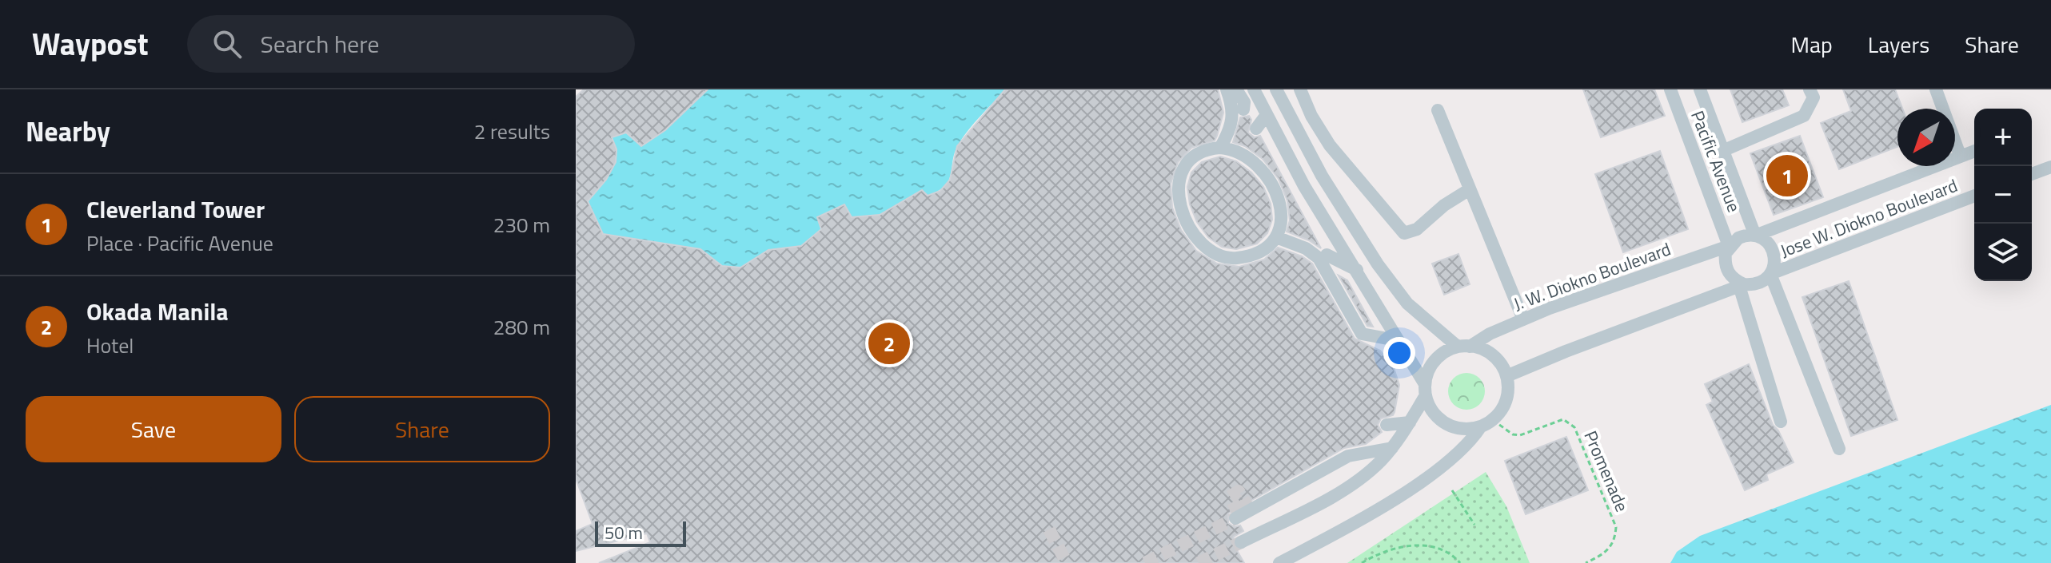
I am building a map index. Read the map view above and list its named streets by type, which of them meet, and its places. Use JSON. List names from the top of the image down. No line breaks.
{"streets":{"street":["Pacific Avenue","Jose W. Diokno Boulevard","J. W. Diokno Boulevard"],"path":["Promenade"]},"crossings":[["Pacific Avenue","Jose W. Diokno Boulevard"],["Pacific Avenue","J. W. Diokno Boulevard"],["Jose W. Diokno Boulevard","J. W. Diokno Boulevard"],["J. W. Diokno Boulevard","Promenade"]],"scale_bar":"50 m","north":"bottom left","page":{"header":"Waypost","search":"Search here","nav":["Map","Layers","Share"],"heading":["Nearby","2 results"],"map_buttons":["+","−"],"pins":["1","2"],"list":[{"mark":"1","name":"Cleverland Tower","note":"Place · Pacific Avenue","value":"230 m"},{"mark":"2","name":"Okada Manila","note":"Hotel","value":"280 m"}],"buttons":["Save","Share"],"scale":"50 m"}}
